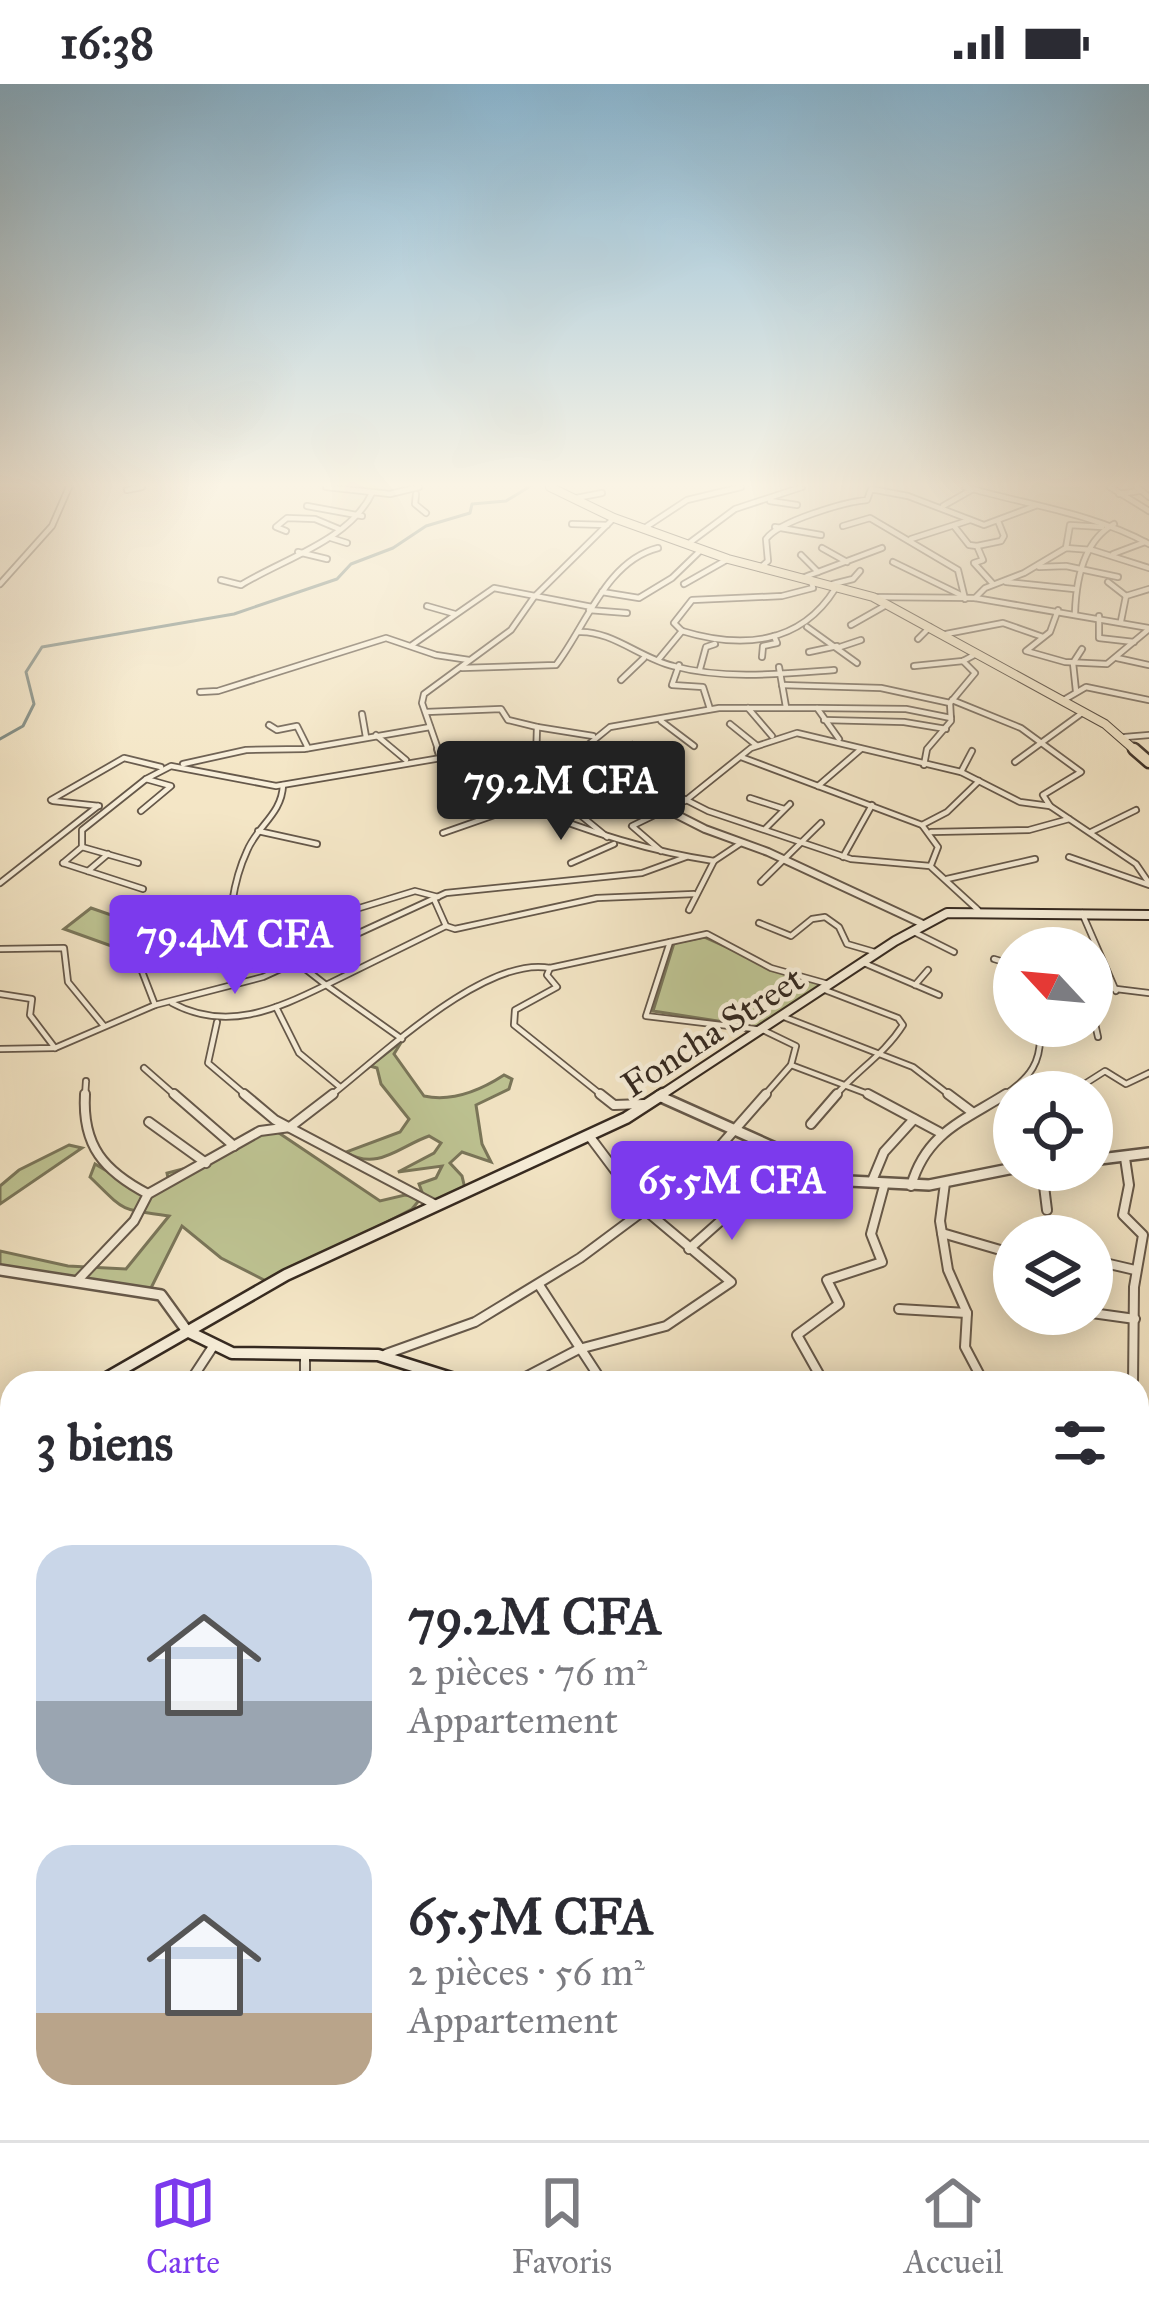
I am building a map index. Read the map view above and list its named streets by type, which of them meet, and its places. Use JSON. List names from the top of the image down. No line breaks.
{"streets":{"main road":["Foncha Street"]},"north":"top left","page":{"status":"16:38","price":["79.2M CFA","79.4M CFA","65.5M CFA"],"heading":"3 biens","list":[{"name":"79.2M CFA","note":"2 pièces · 76 m² · Appartement"},{"name":"65.5M CFA","note":"2 pièces · 56 m² · Appartement"}],"tabs":["Carte","Favoris","Accueil"]}}
